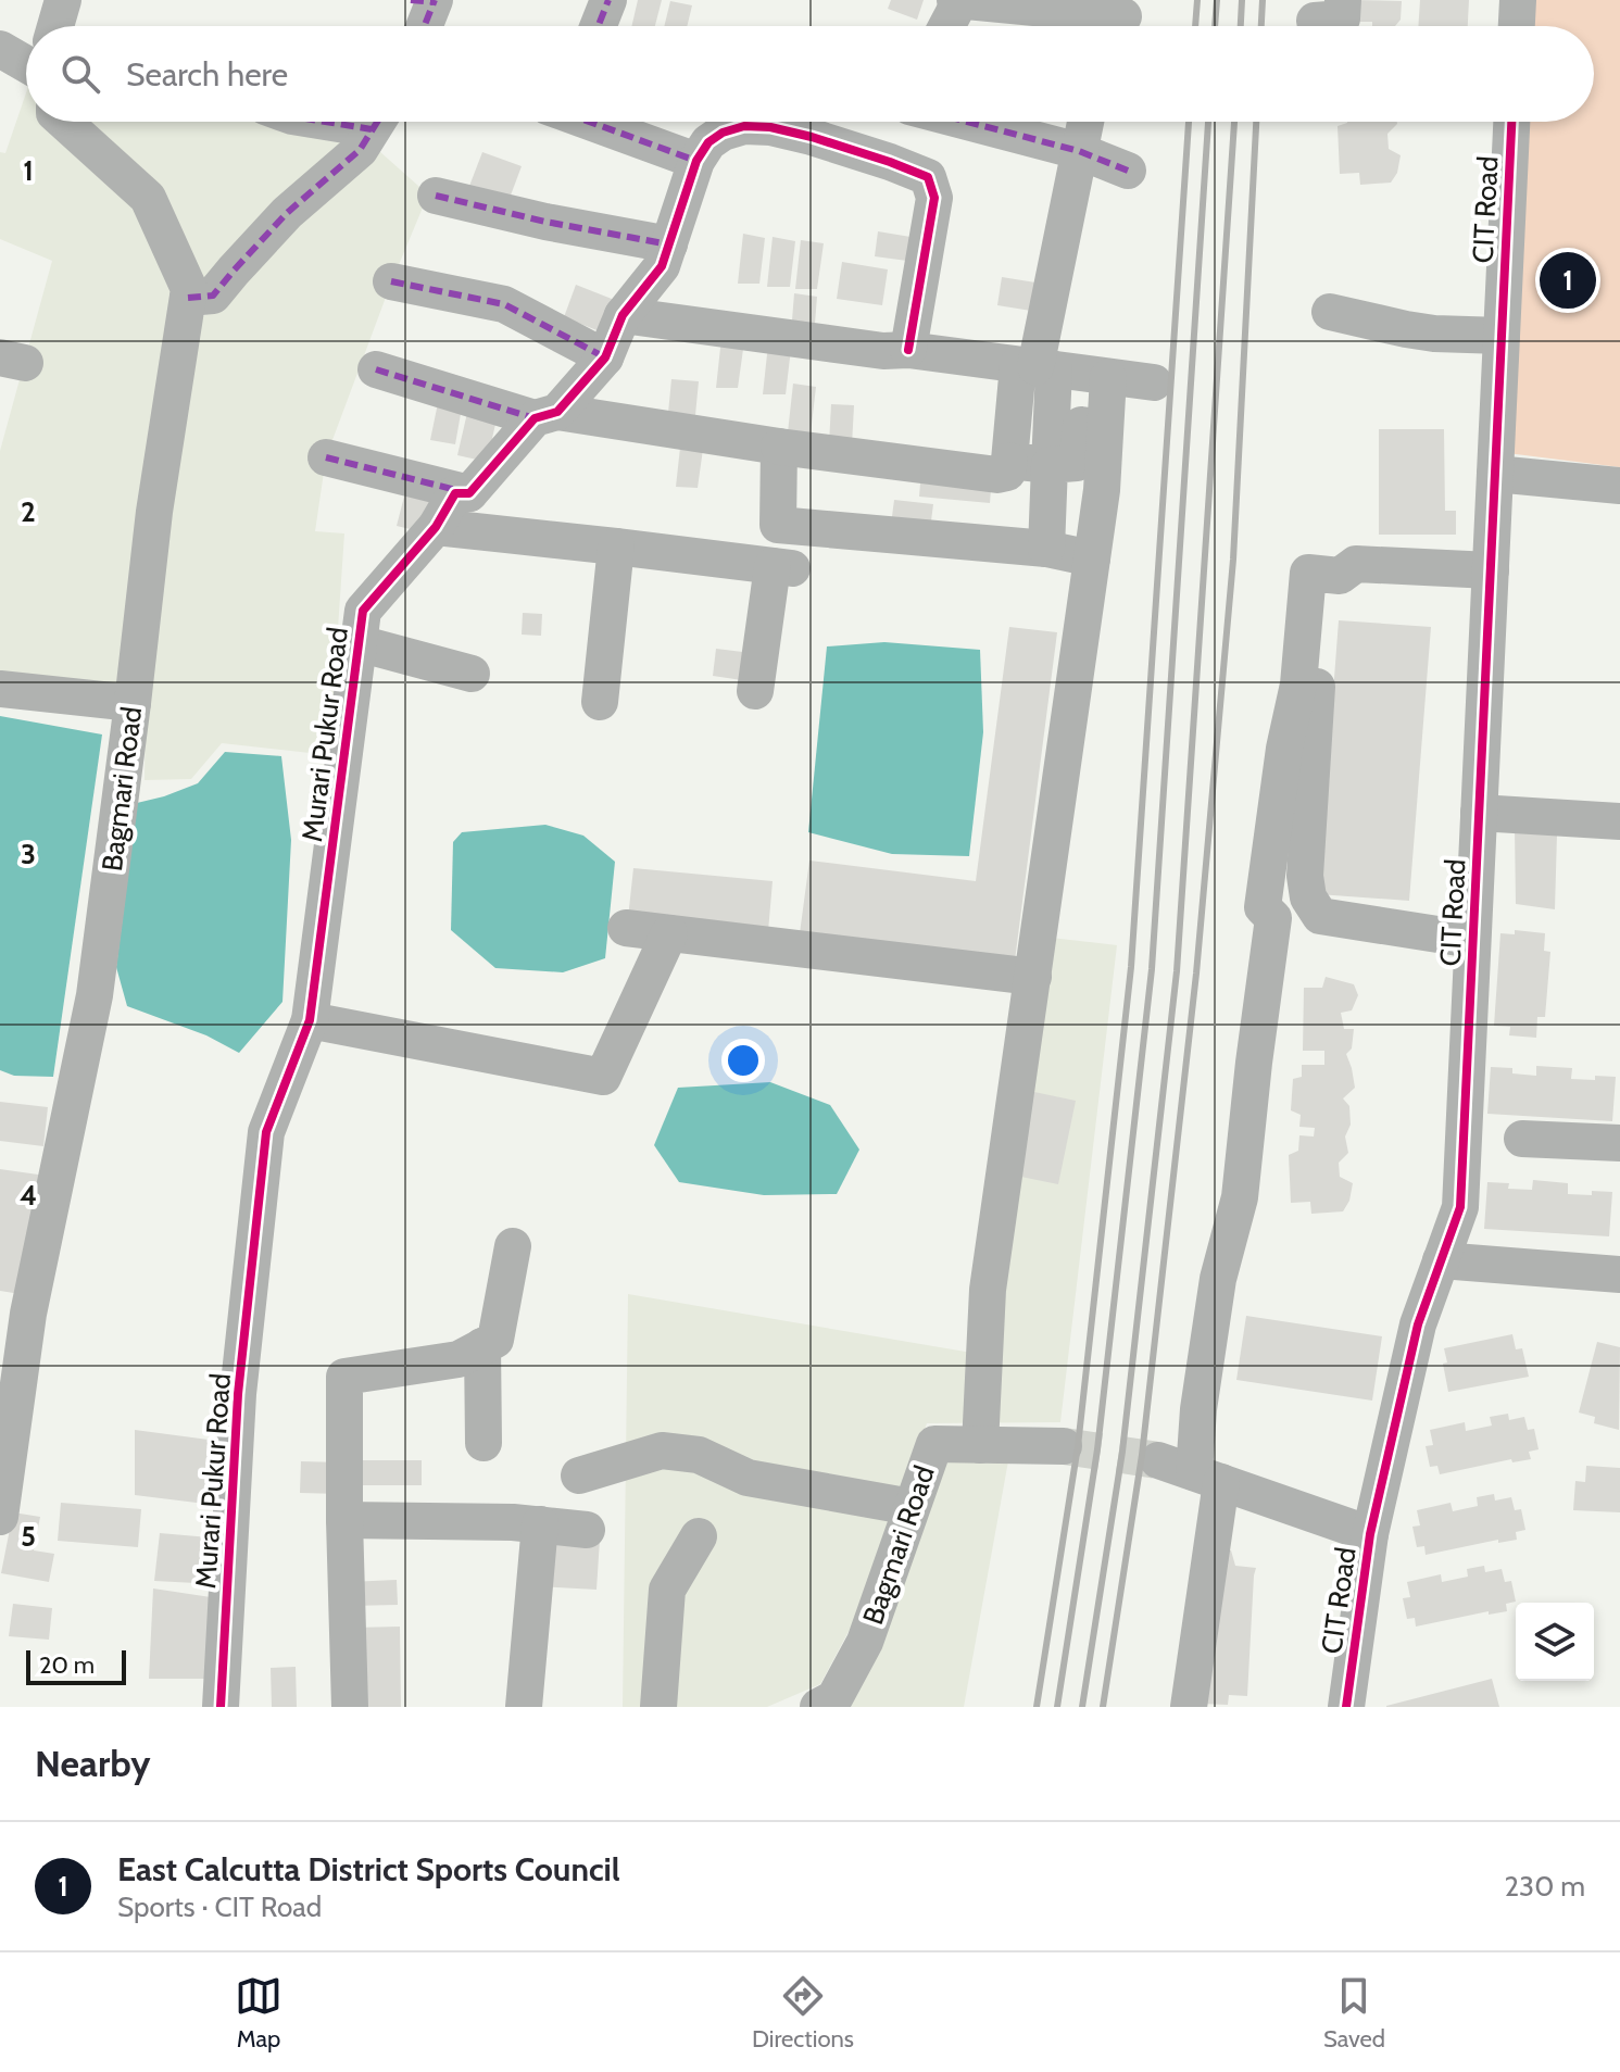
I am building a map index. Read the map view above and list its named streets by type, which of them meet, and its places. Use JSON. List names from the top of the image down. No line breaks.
{"streets":{"street":["CIT Road","Murari Pukur Road","Bagmari Road"]},"scale_bar":"20 m","page":{"search":"Search here","pins":"1","scale":"20 m","heading":"Nearby","list":[{"mark":"1","name":"East Calcutta District Sports Council","note":"Sports · CIT Road","value":"230 m"}],"nav":["Map","Directions","Saved"]},"grid":{"rows":["1","2","3","4","5"]}}
